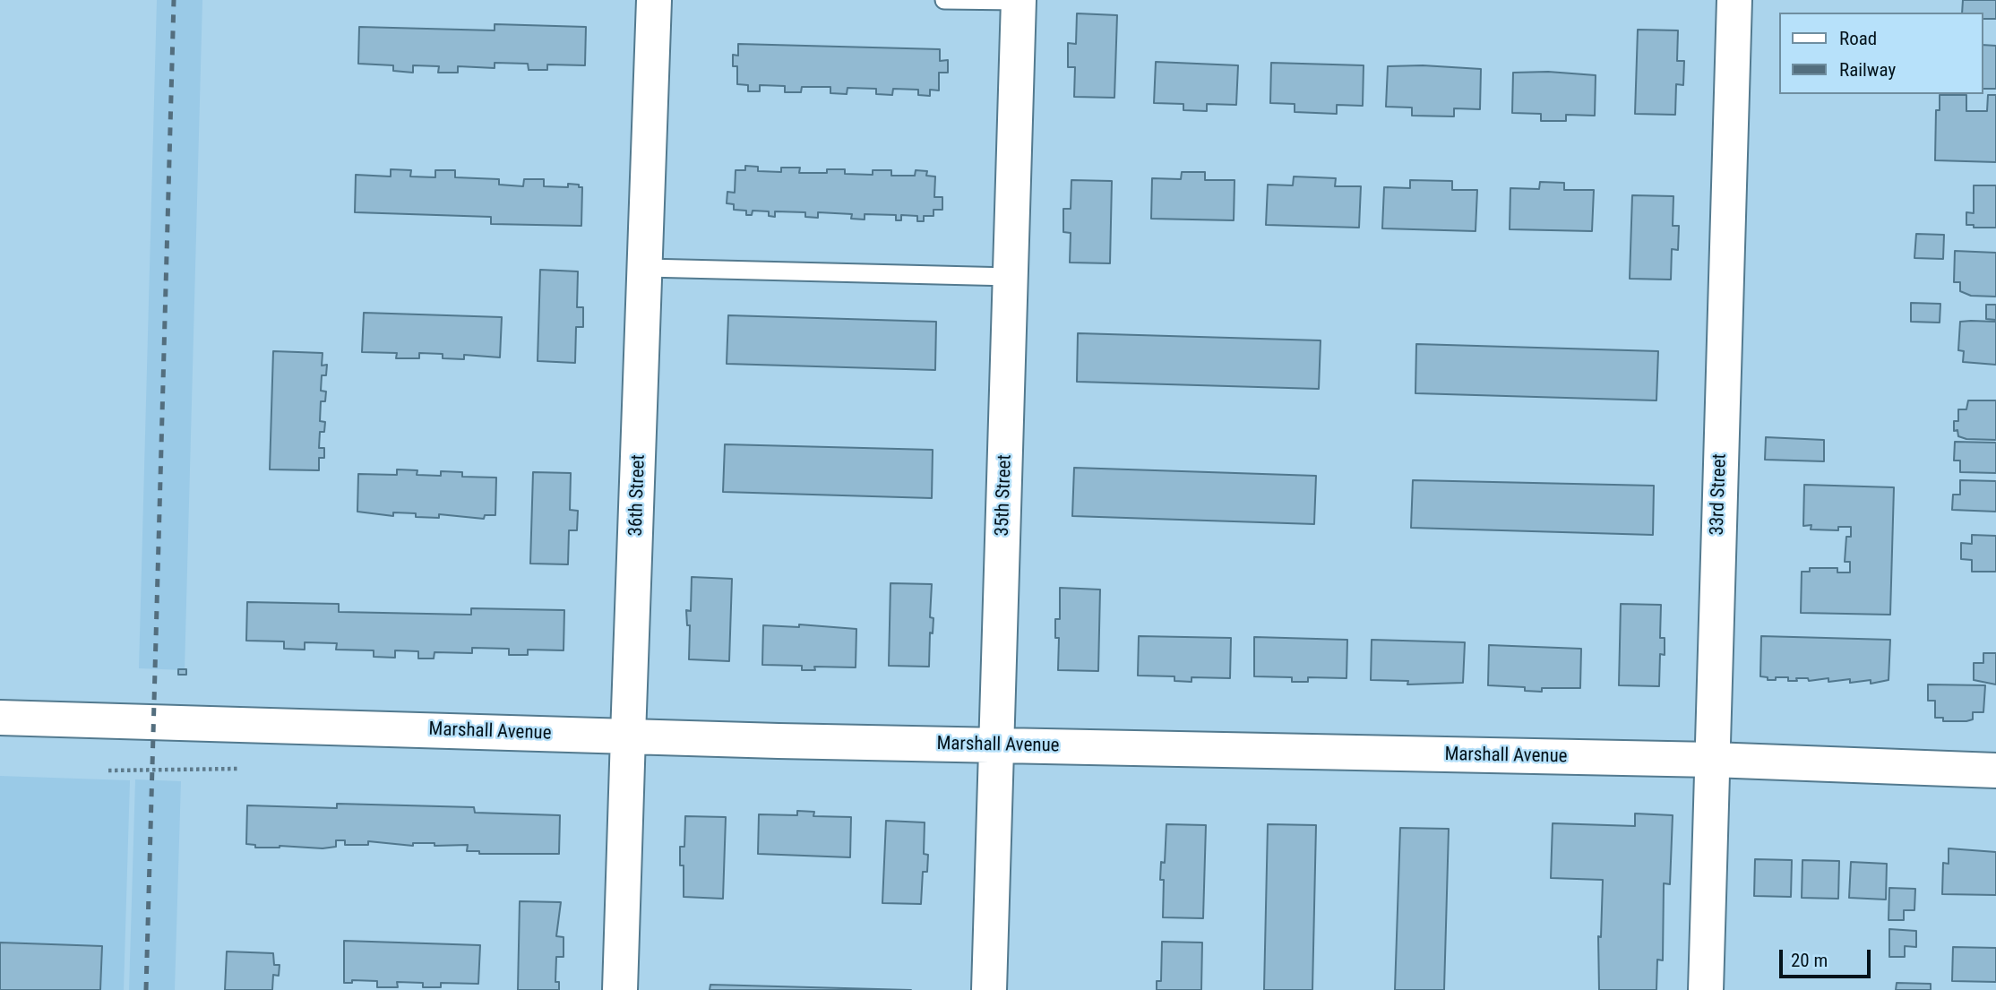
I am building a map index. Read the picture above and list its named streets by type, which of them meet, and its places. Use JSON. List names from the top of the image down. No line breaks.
{"streets":{"street":["33rd Street","36th Street","35th Street","Marshall Avenue"]},"crossings":[["33rd Street","Marshall Avenue"],["36th Street","Marshall Avenue"],["35th Street","Marshall Avenue"]],"legend":["Road","Railway"],"scale_bar":"20 m"}
